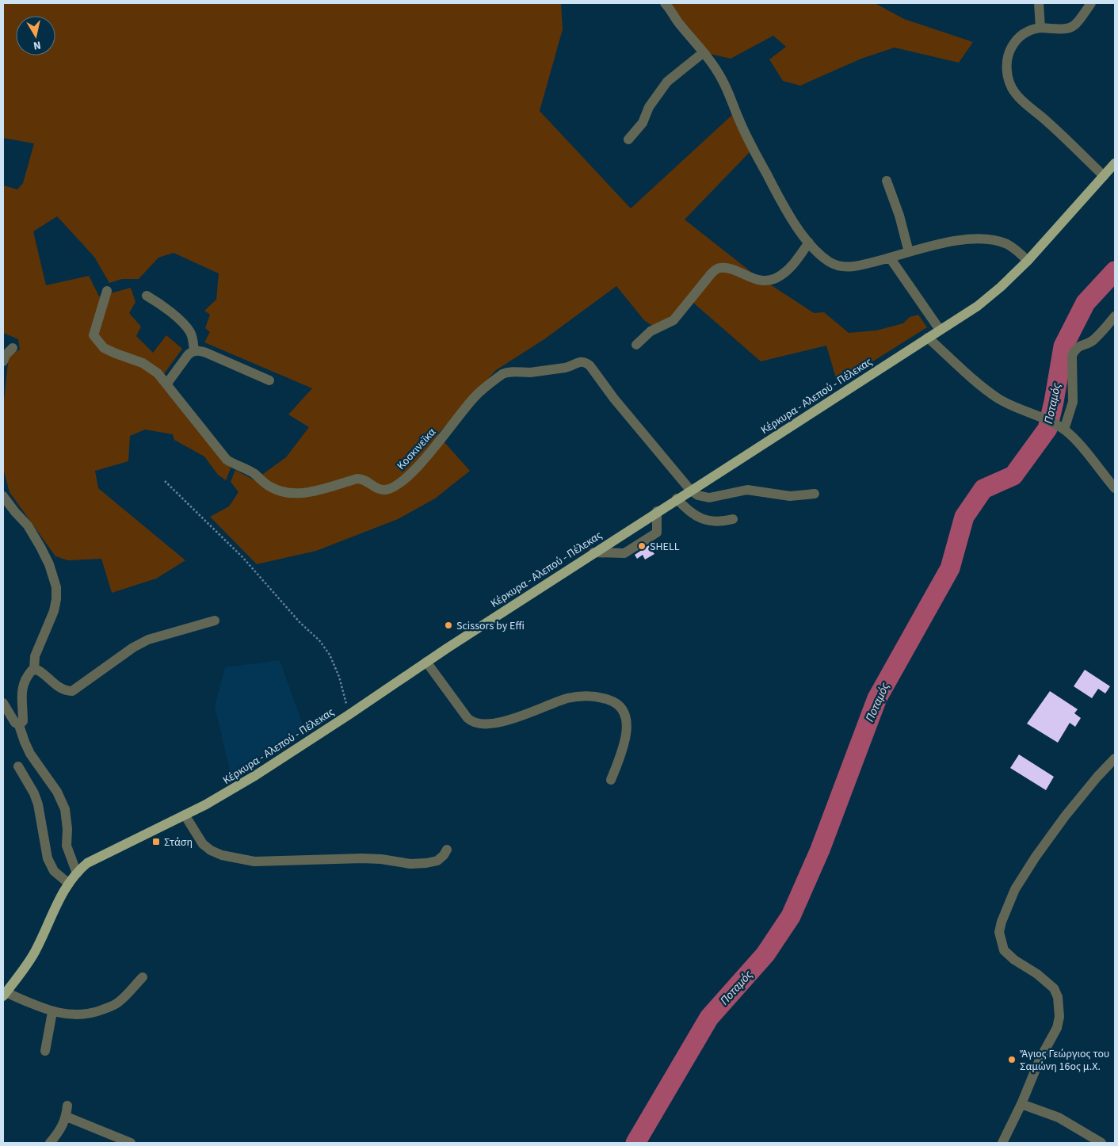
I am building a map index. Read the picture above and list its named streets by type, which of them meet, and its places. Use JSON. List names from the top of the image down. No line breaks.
{"streets":{"main road":["Κέρκυρα - Αλεπού - Πέλεκας"],"street":["Κοσκινεϊκα"]},"crossings":[["Κέρκυρα - Αλεπού - Πέλεκας","Κοσκινεϊκα"]],"water":["Ποταμός"],"places":{"other":["SHELL","Scissors by Effi","Ἄγιος Γεώργιος του Σαμώνη 16ος μ.Χ."],"transit":["Στάση"]},"north":"bottom"}
